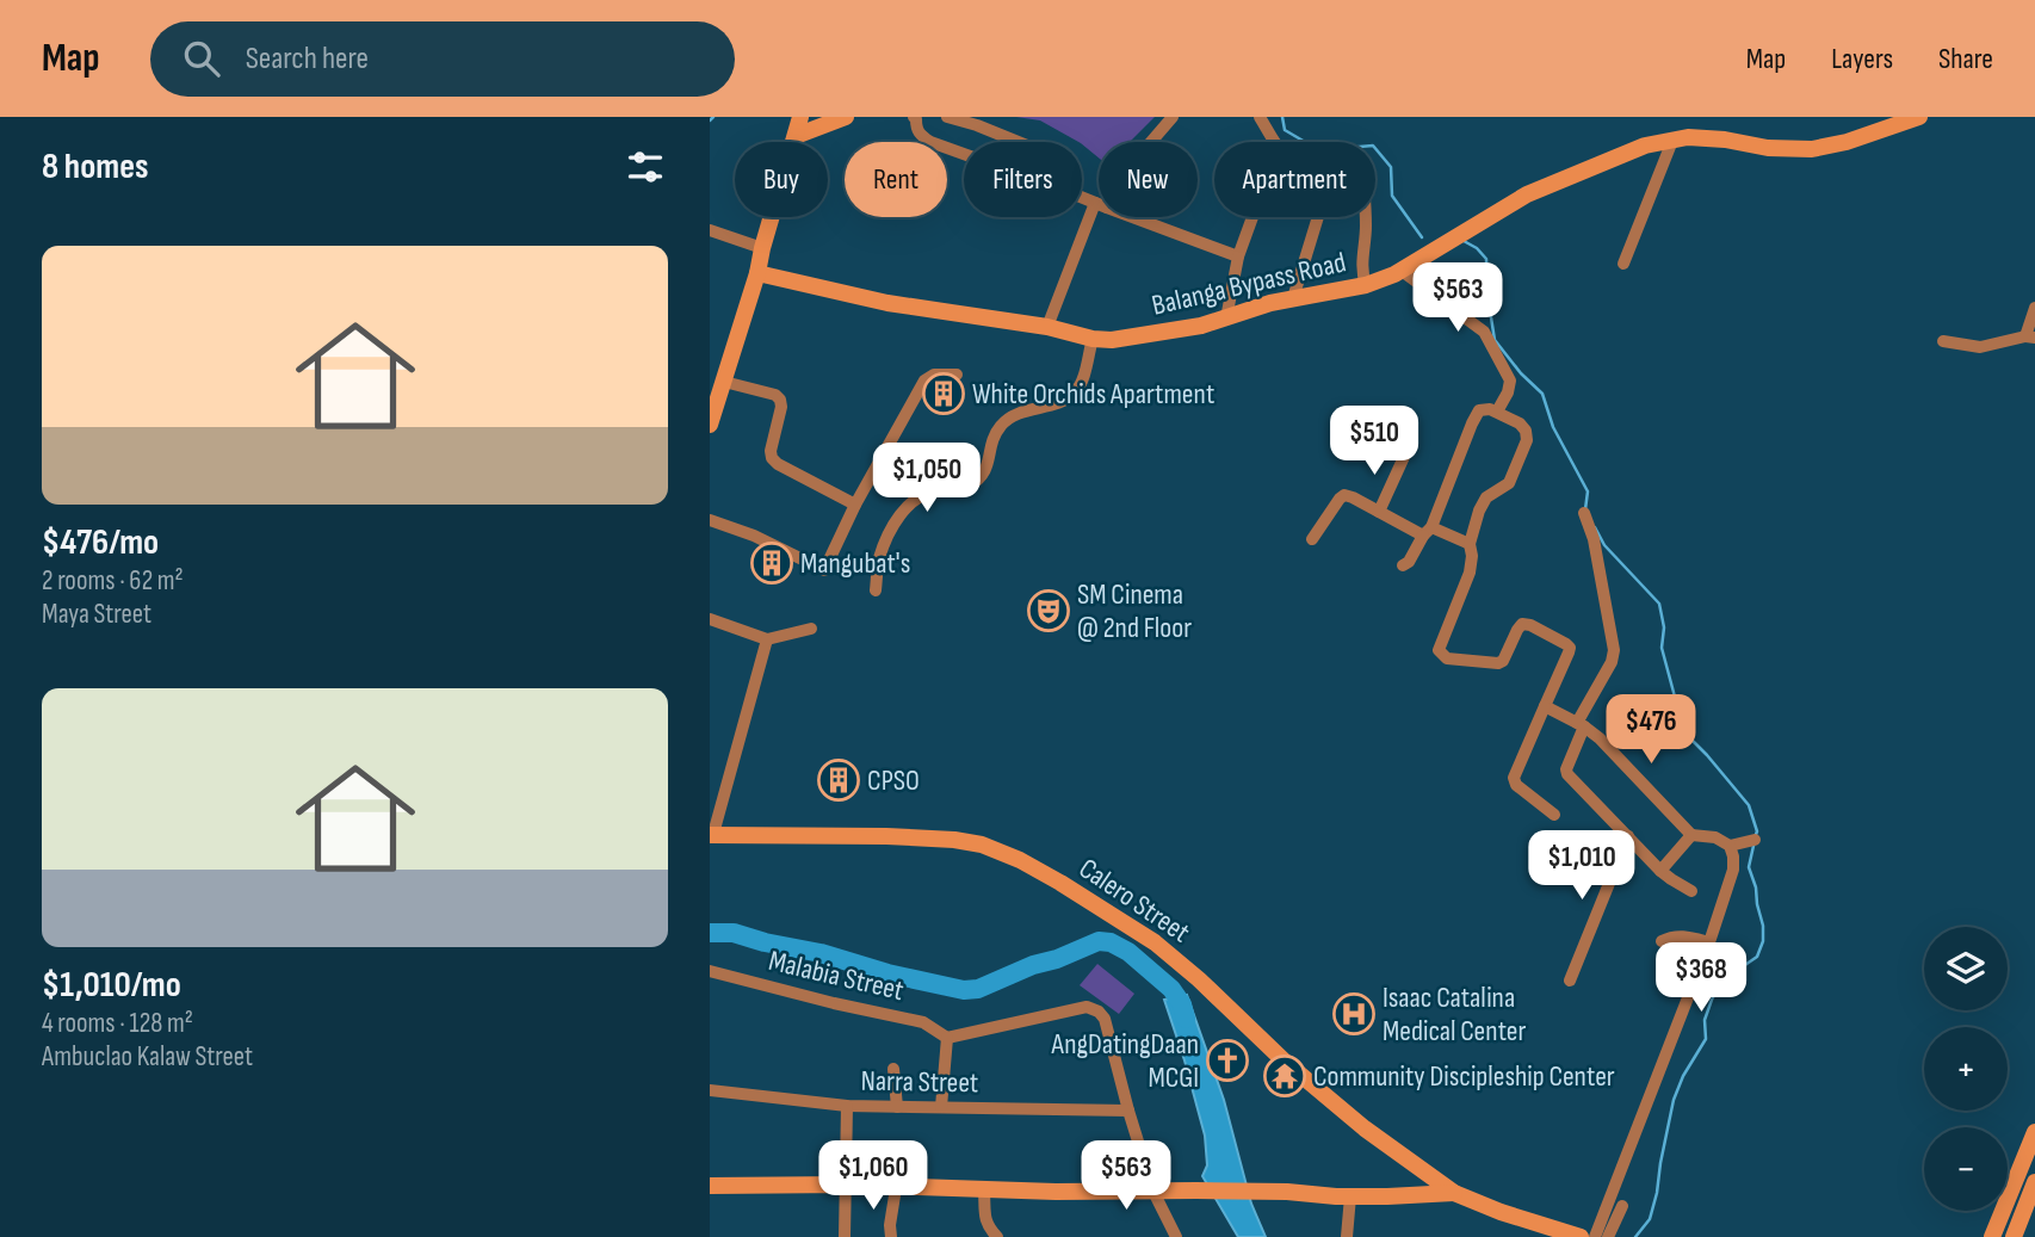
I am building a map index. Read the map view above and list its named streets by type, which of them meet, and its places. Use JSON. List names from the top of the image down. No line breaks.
{"streets":{"main road":["Balanga Bypass Road","Calero Street"],"street":["Malabia Street","Narra Street"]},"places":{"building":["White Orchids Apartment","Mangubat's","CPSO"],"theatre":["SM Cinema @ 2nd Floor"],"hospital":["Isaac Catalina Medical Center"],"church":["AngDatingDaan MCGI"],"temple":["Community Discipleship Center"]},"page":{"header":"Map","search":"Search here","nav":["Map","Layers","Share"],"heading":"8 homes","chip":["Buy","Rent","Filters","New","Apartment"],"list":[{"name":"$476/mo","note":"2 rooms · 62 m² · Maya Street"},{"name":"$1,010/mo","note":"4 rooms · 128 m² · Ambuclao Kalaw Street"}],"price":["$563","$510","$1,050","$476","$1,010","$368","$1,060","$563"],"map_buttons":["+","−"]}}
